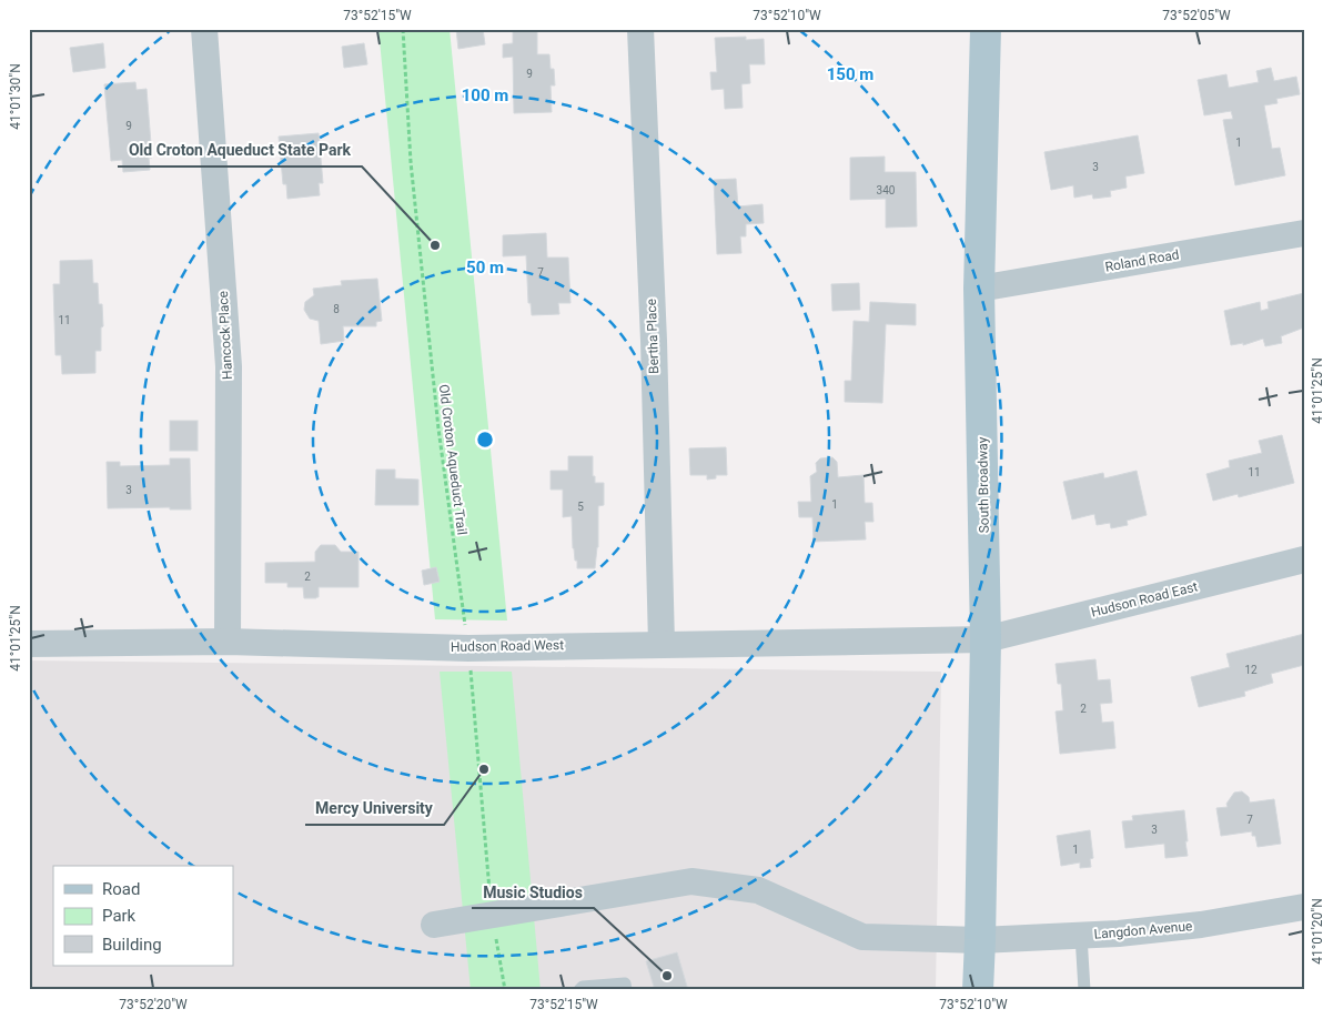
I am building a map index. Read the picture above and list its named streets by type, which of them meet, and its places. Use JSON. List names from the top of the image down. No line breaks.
{"streets":{"main road":["South Broadway"],"street":["Roland Road","Hancock Place","Bertha Place","Hudson Road East","Hudson Road West","Langdon Avenue"],"path":["Old Croton Aqueduct Trail"]},"crossings":[["Roland Road","South Broadway"],["Hancock Place","Hudson Road West"],["Bertha Place","Hudson Road West"],["Old Croton Aqueduct Trail","Hudson Road West"],["Old Croton Aqueduct Trail","Langdon Avenue"],["South Broadway","Hudson Road East"],["South Broadway","Hudson Road West"],["South Broadway","Langdon Avenue"],["Hudson Road East","Hudson Road West"]],"places":["Old Croton Aqueduct State Park","Mercy University","Music Studios"],"house_numbers":["9","9","1","3","340","7","8","11","11","3","1","5","2","12","2","7","3","1"],"legend":["Road","Park","Building"],"coordinates":["73°52'15\"W","73°52'10\"W","73°52'05\"W","41°01'30\"N","41°01'25\"N","41°01'20\"N","73°52'20\"W"],"rings":["150 m","100 m","50 m"]}
